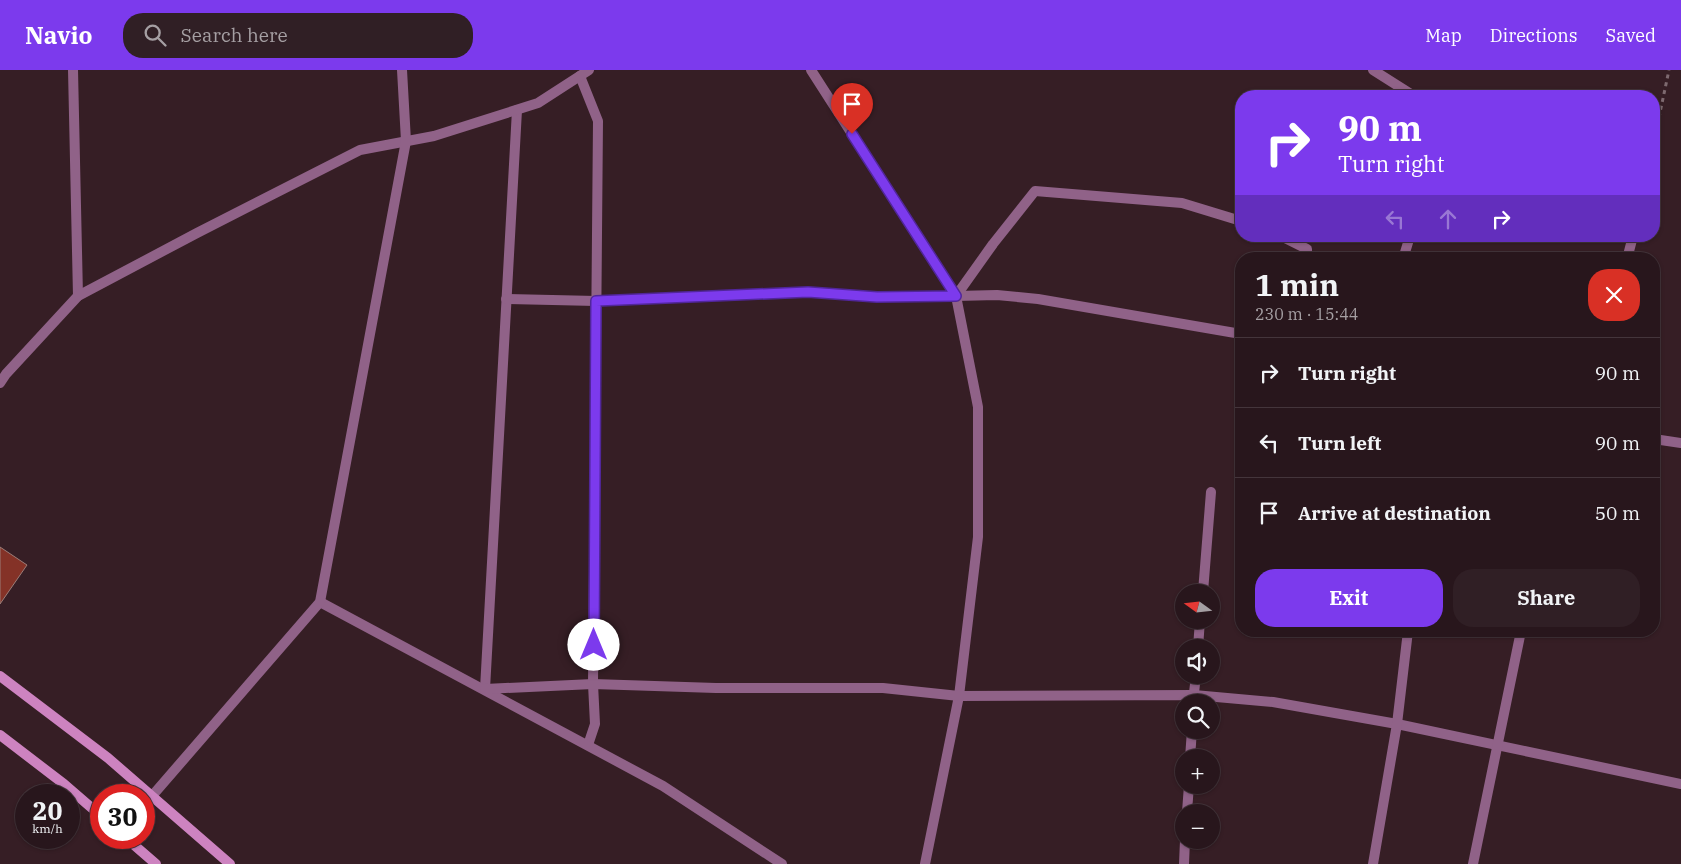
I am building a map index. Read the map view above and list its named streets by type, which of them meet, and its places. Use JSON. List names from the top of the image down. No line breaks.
{"north":"left","page":{"header":"Navio","search":"Search here","nav":["Map","Directions","Saved"],"turn":["90 m","Turn right"],"heading":["1 min","230 m · 15:44"],"list":[{"name":"Turn right","value":"90 m"},{"name":"Turn left","value":"90 m"},{"name":"Arrive at destination","value":"50 m"}],"buttons":["Exit","Share"],"map_buttons":["+","−"],"speed":"20 km/h","limit":"30"}}
